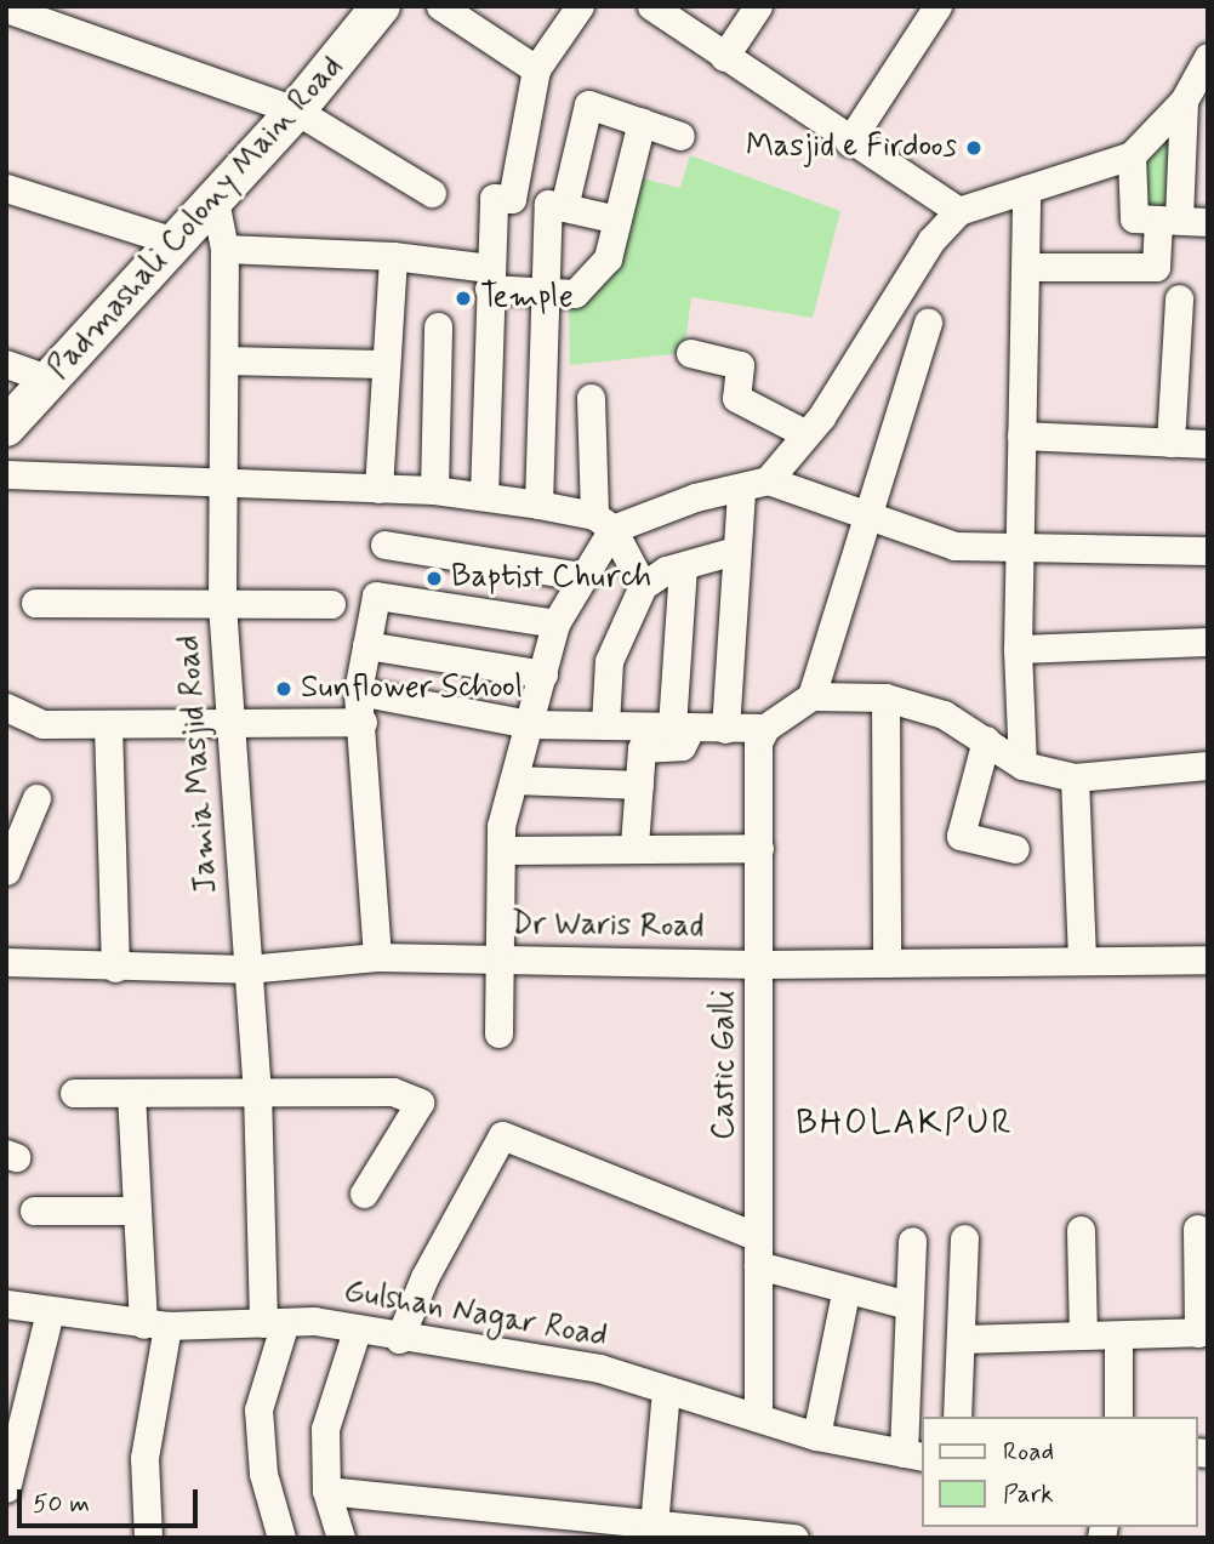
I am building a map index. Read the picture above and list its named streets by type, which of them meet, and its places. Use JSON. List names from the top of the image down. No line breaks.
{"streets":{"street":["Padmashali Colony Main Road","Jamia Masjid Road","Dr Waris Road","Castic Galli","Gulshan Nagar Road"]},"crossings":[["Padmashali Colony Main Road","Jamia Masjid Road"],["Jamia Masjid Road","Dr Waris Road"],["Jamia Masjid Road","Gulshan Nagar Road"],["Dr Waris Road","Castic Galli"],["Castic Galli","Gulshan Nagar Road"]],"districts":["BHOLAKPUR"],"places":["Masjid e Firdoos","Temple","Baptist Church","Sunflower School"],"legend":["Road","Park"],"scale_bar":"50 m"}
